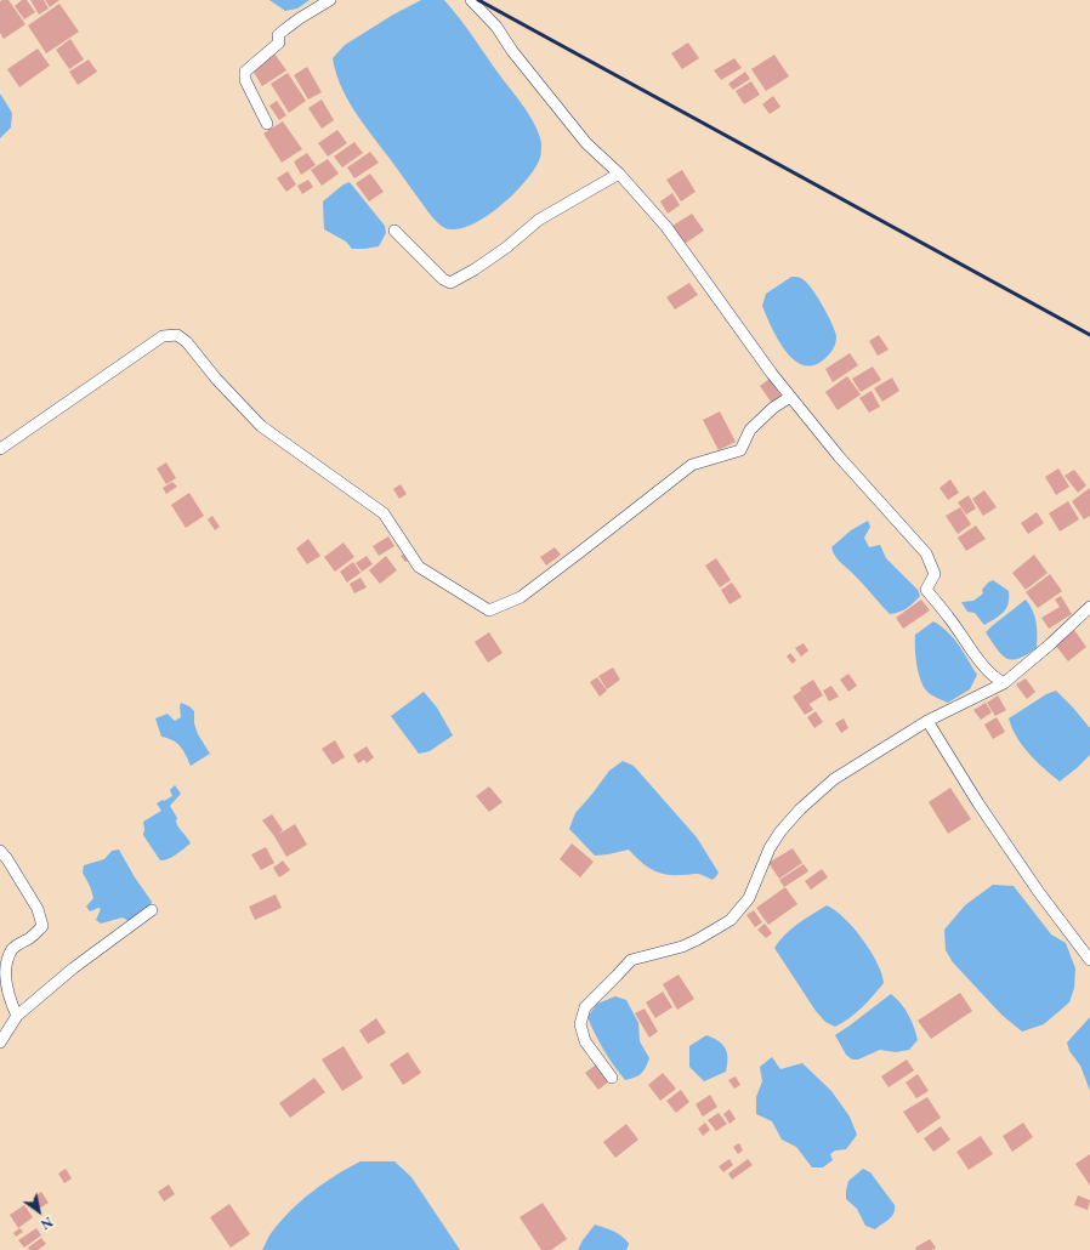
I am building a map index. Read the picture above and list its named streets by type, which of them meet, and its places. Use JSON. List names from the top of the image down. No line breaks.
{"north":"bottom right"}
